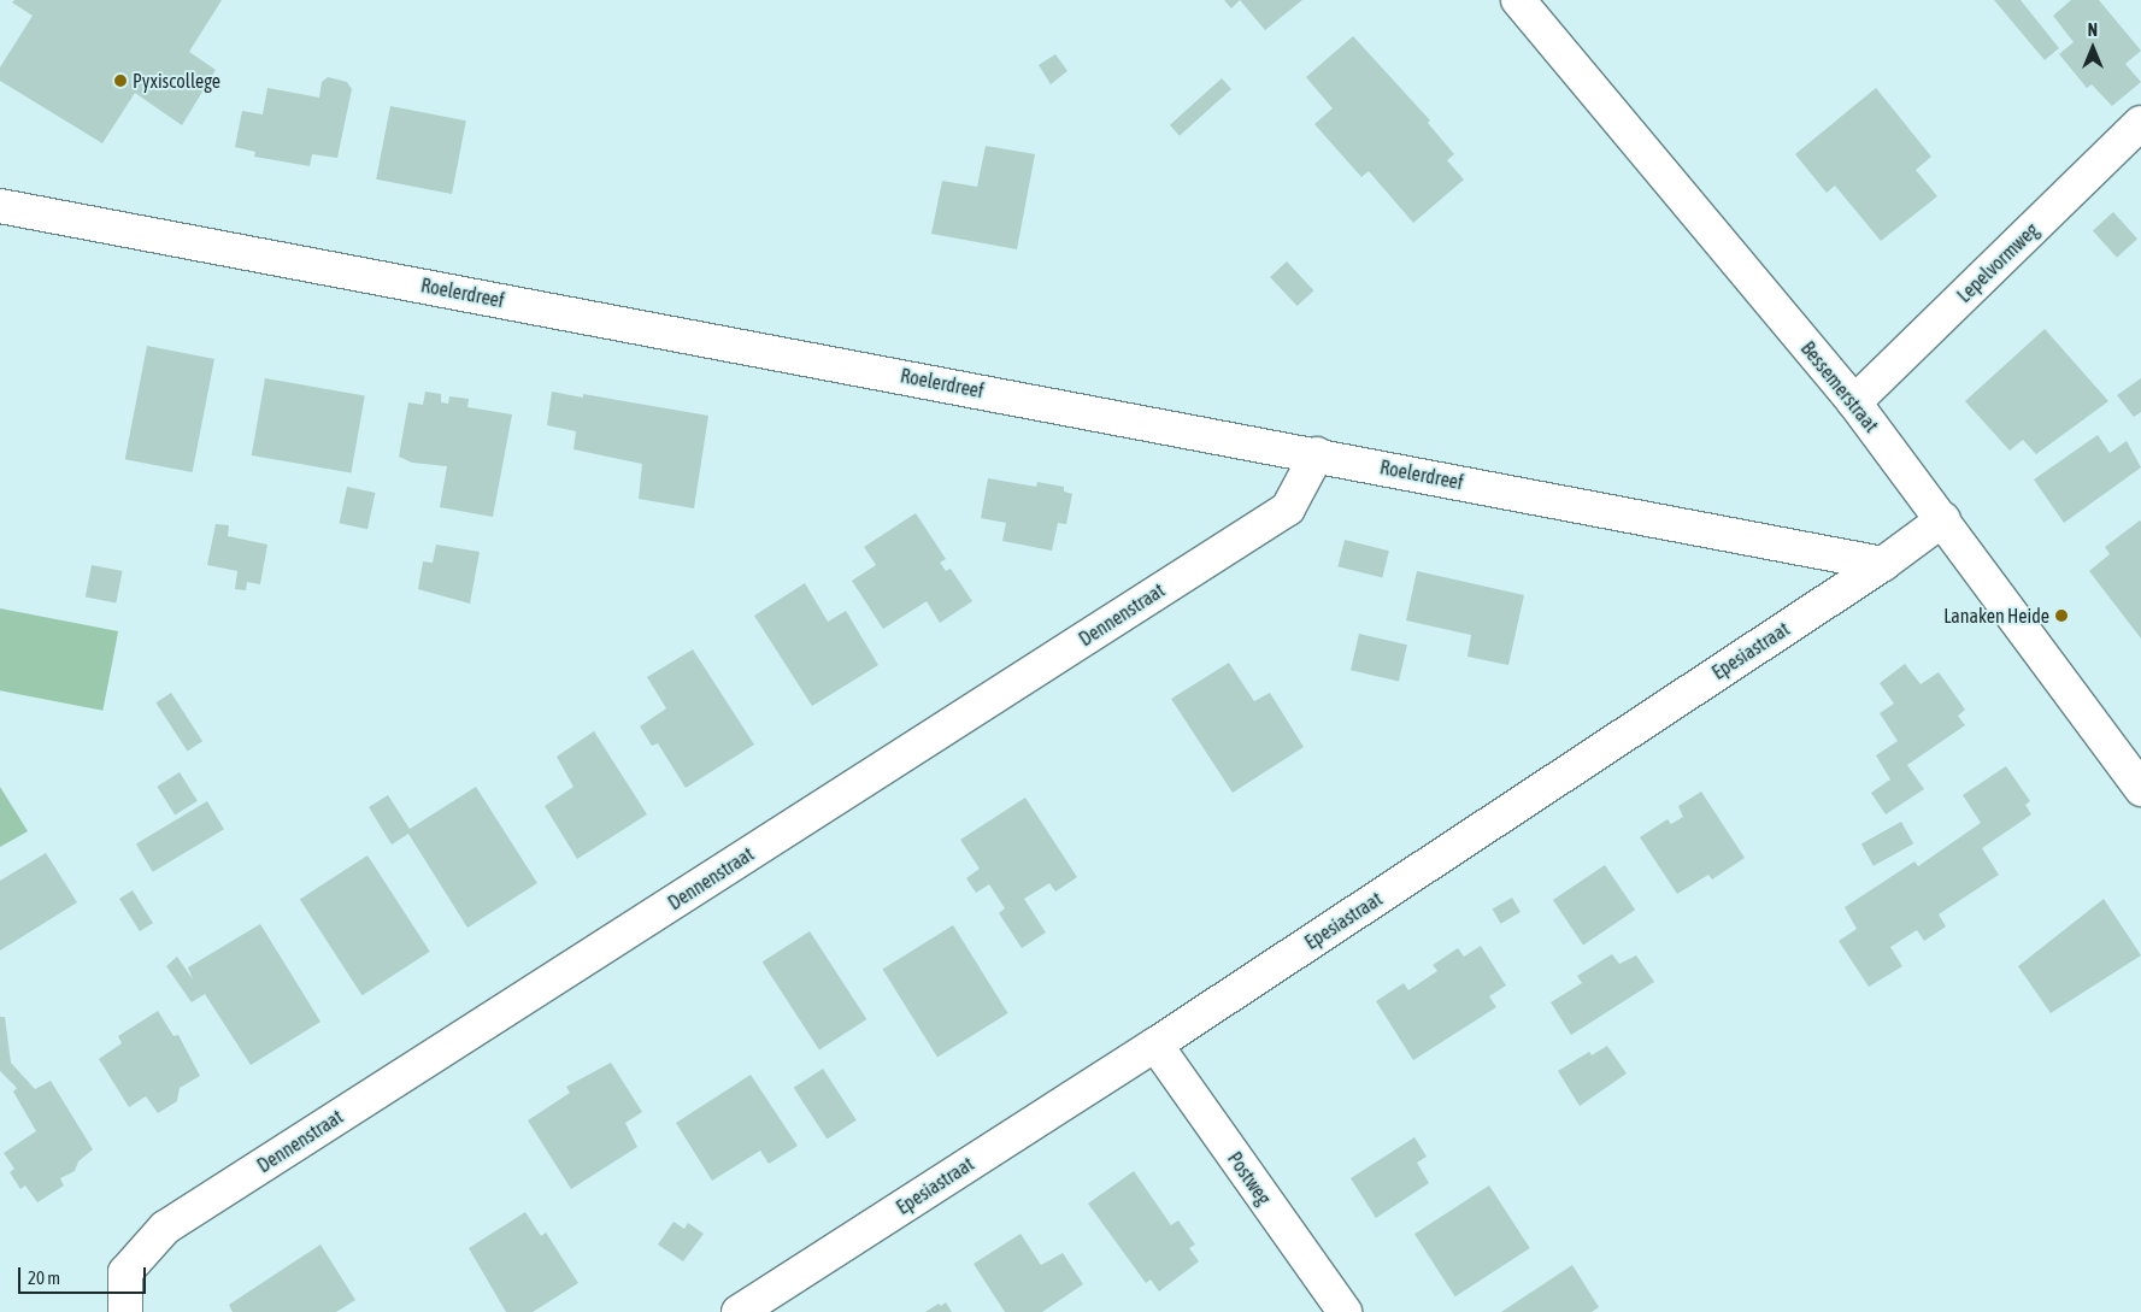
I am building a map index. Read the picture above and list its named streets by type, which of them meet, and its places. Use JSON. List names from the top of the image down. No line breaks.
{"streets":{"street":["Lepelvormweg","Roelerdreef","Bessemerstraat","Dennenstraat","Epesiastraat","Postweg"]},"crossings":[["Lepelvormweg","Bessemerstraat"],["Roelerdreef","Dennenstraat"],["Roelerdreef","Epesiastraat"],["Bessemerstraat","Epesiastraat"],["Epesiastraat","Postweg"]],"places":["Pyxiscollege","Lanaken Heide"],"scale_bar":"20 m","north":"top"}
